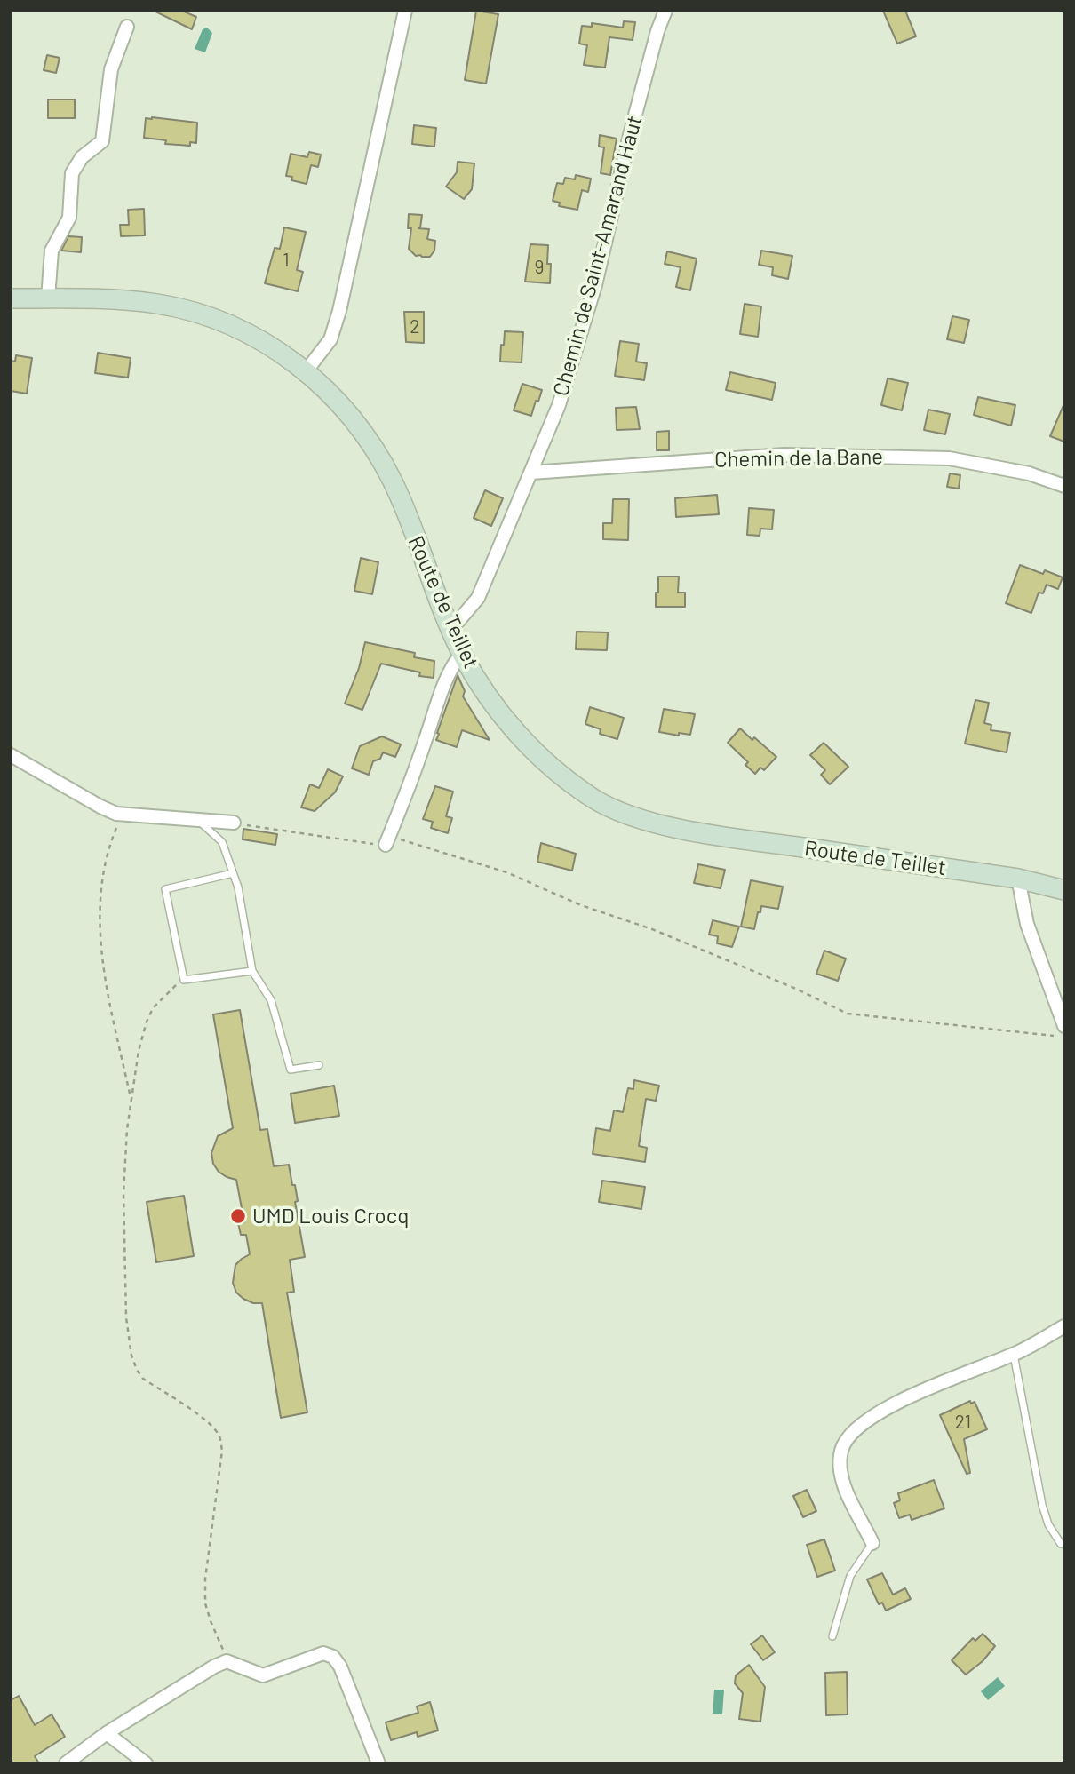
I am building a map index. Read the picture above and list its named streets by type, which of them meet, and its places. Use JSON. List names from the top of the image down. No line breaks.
{"streets":{"main road":["Route de Teillet"],"street":["Chemin de Saint-Amarand Haut","Chemin de la Bane"]},"crossings":[["Chemin de Saint-Amarand Haut","Chemin de la Bane"],["Chemin de Saint-Amarand Haut","Route de Teillet"]],"places":["UMD Louis Crocq"],"house_numbers":["1","9","2","21"]}
